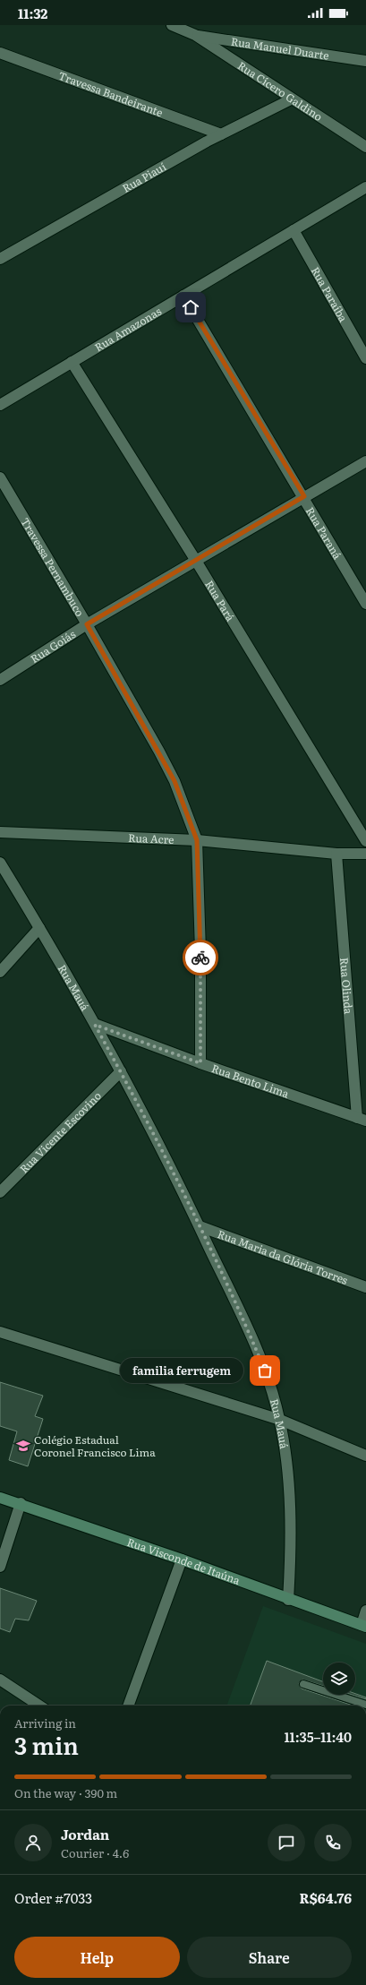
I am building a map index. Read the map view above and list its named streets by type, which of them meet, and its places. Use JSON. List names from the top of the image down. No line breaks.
{"streets":{"main road":["Rua Visconde de Itaúna"],"street":["Rua Manuel Duarte","Rua Cícero Galdino","Travessa Bandeirante","Rua Piauí","Rua Paraíba","Rua Amazonas","Rua Paraná","Travessa Pernambuco","Rua Pará","Rua Goiás","Rua Acre","Rua Olinda","Rua Mauá","Rua Bento Lima","Rua Vicente Escovino","Rua Maria da Glória Torres"]},"crossings":[["Rua Manuel Duarte","Rua Cícero Galdino"],["Rua Cícero Galdino","Rua Piauí"],["Travessa Bandeirante","Rua Piauí"],["Rua Paraíba","Rua Amazonas"],["Rua Amazonas","Rua Paraná"],["Rua Amazonas","Rua Pará"],["Rua Paraná","Rua Goiás"],["Travessa Pernambuco","Rua Goiás"],["Travessa Pernambuco","Rua Acre"],["Travessa Pernambuco","Rua Bento Lima"],["Rua Pará","Rua Goiás"],["Rua Acre","Rua Olinda"],["Rua Olinda","Rua Bento Lima"],["Rua Mauá","Rua Bento Lima"],["Rua Mauá","Rua Vicente Escovino"],["Rua Mauá","Rua Maria da Glória Torres"],["Rua Mauá","Rua Visconde de Itaúna"]],"places":{"other":["familia ferrugem"],"school or university":["Colégio Estadual Coronel Francisco Lima"]},"page":{"status":"11:32","bubble":"familia ferrugem","heading":["3 min","Arriving in","11:35–11:40"],"panel":["Jordan","Courier · 4.6","Order #7033","R$64.76"],"bar":"On the way · 390 m","buttons":["Help","Share"]}}
